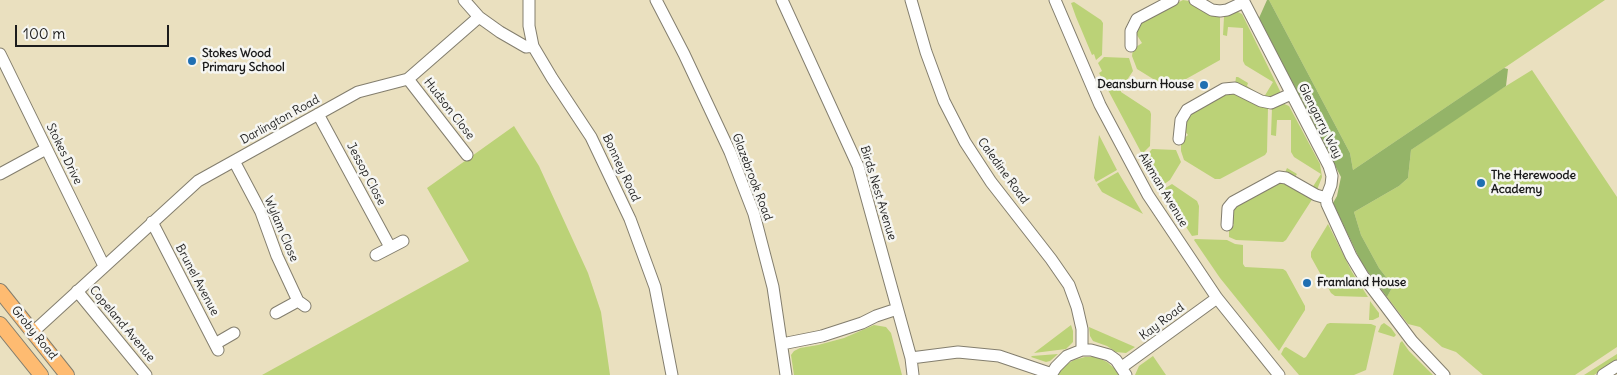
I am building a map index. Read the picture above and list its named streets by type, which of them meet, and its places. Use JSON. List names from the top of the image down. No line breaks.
{"streets":{"main road":["Groby Road"],"street":["Hudson Close","Darlington Road","Glengarry Way","Stokes Drive","Bonney Road","Caledine Road","Jessop Close","Glazebrook Road","Aikman Avenue","Birds Nest Avenue","Wylam Close","Brunel Avenue","Kay Road","Copeland Avenue"]},"crossings":[["Hudson Close","Darlington Road"],["Darlington Road","Stokes Drive"],["Darlington Road","Jessop Close"],["Darlington Road","Wylam Close"],["Darlington Road","Brunel Avenue"],["Darlington Road","Copeland Avenue"],["Darlington Road","Groby Road"],["Caledine Road","Kay Road"],["Aikman Avenue","Kay Road"]],"places":["Stokes Wood Primary School","Deansburn House","The Herewoode Academy","Framland House"],"scale_bar":"100 m"}
